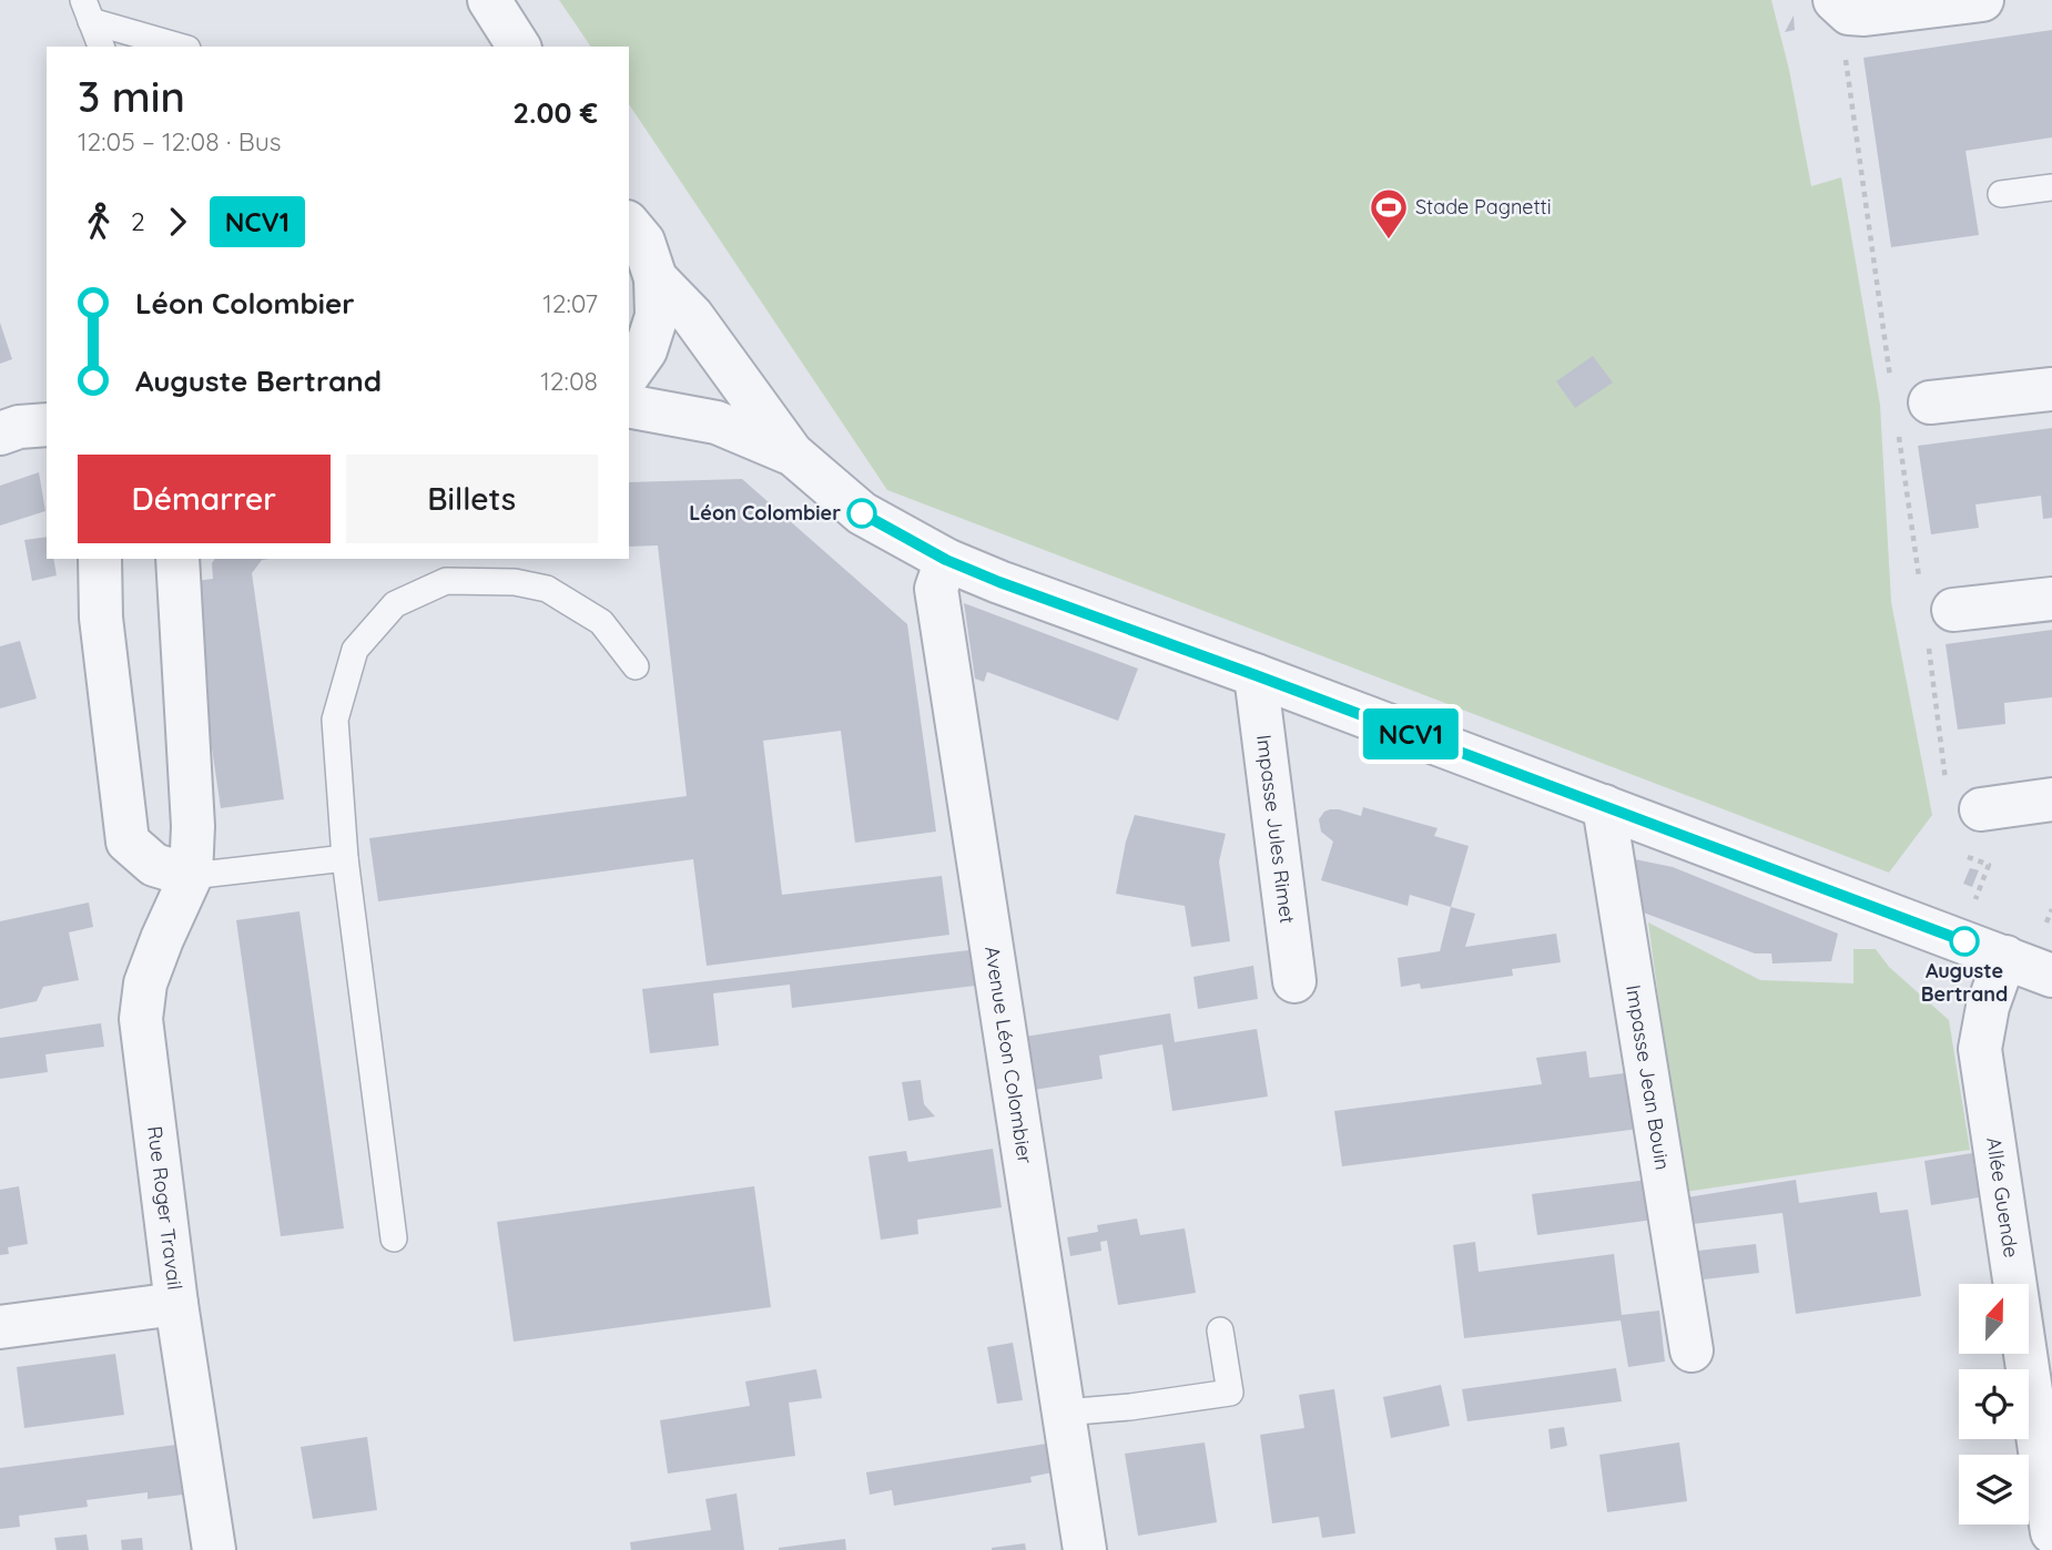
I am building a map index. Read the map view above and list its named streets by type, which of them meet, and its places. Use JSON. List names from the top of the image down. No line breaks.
{"streets":{"street":["Impasse Jules Rimet","Avenue Léon Colombier","Impasse Jean Bouin","Allée Guende","Rue Roger Travail"]},"places":{"sports":["Stade Pagnetti"],"other":["Léon Colombier","Auguste Bertrand"]},"lines":["bus line NCV1"],"north":"top","page":{"on_map":"NCV1","heading":["3 min","12:05 – 12:08 · Bus","2.00 €"],"legs":["2","NCV1"],"list":[{"name":"Léon Colombier","value":"12:07"},{"name":"Auguste Bertrand","value":"12:08"}],"buttons":["Démarrer","Billets"]}}
